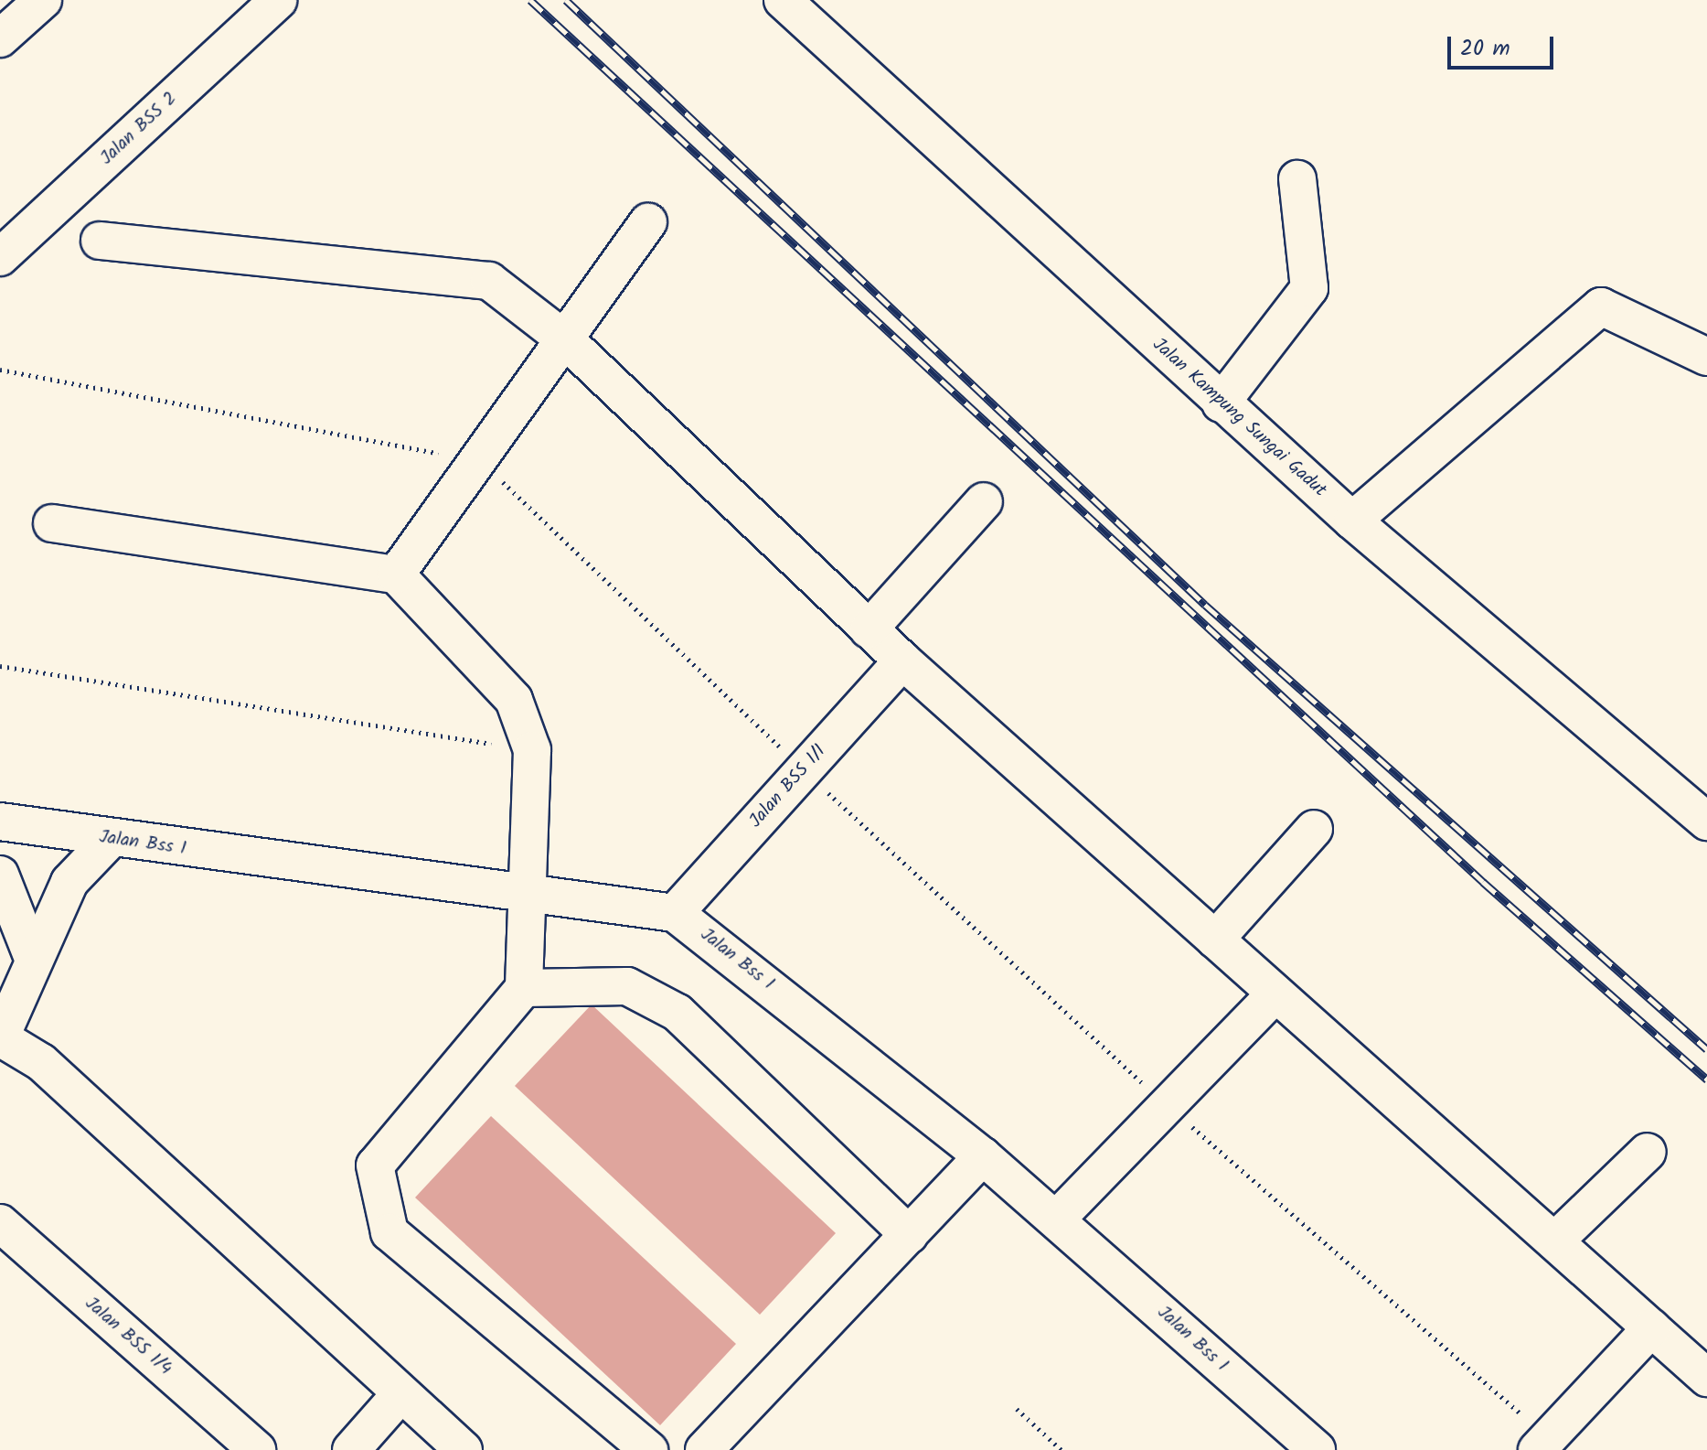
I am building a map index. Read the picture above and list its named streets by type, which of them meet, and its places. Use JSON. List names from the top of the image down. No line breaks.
{"streets":{"street":["Jalan BSS 2","Jalan Kampung Sungai Gadut","Jalan BSS 1/1","Jalan Bss 1","Jalan BSS 1/4"]},"crossings":[["Jalan BSS 1/1","Jalan Bss 1"]],"scale_bar":"20 m"}
